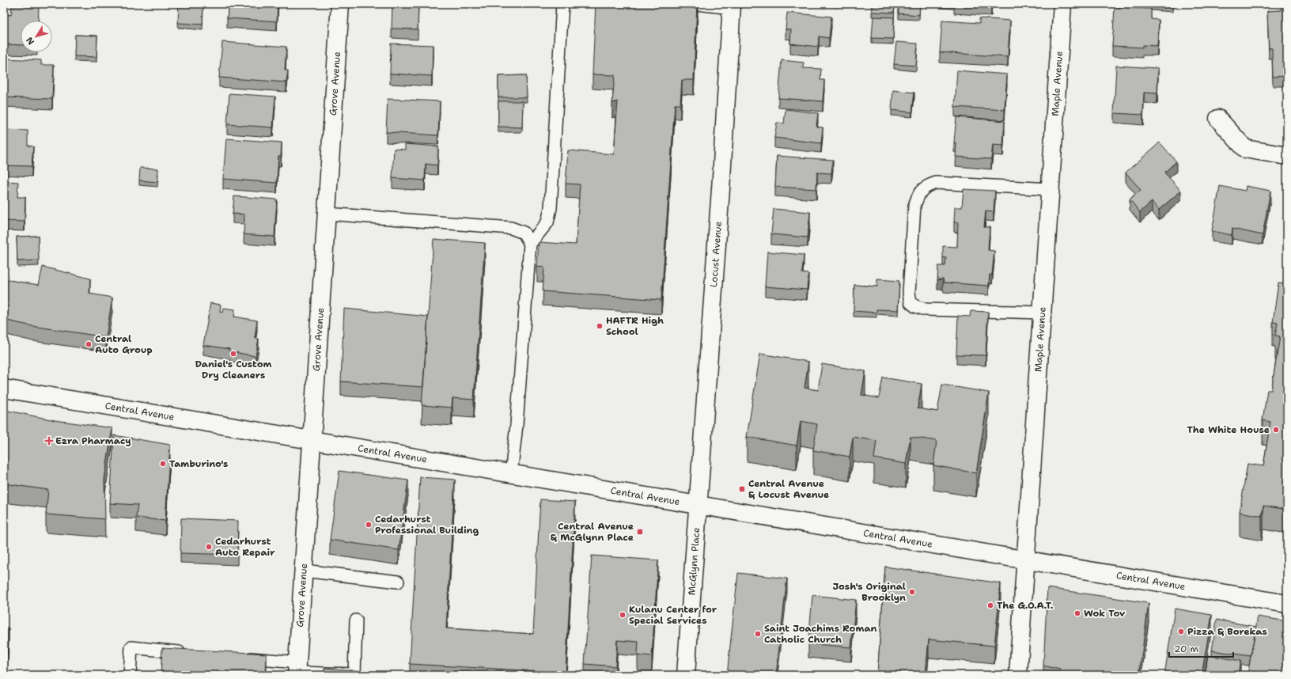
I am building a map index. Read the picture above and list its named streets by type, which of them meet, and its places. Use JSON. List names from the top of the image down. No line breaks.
{"streets":{"street":["Grove Avenue","Maple Avenue","Locust Avenue","Central Avenue","McGlynn Place"]},"crossings":[["Grove Avenue","Central Avenue"],["Maple Avenue","Central Avenue"],["Locust Avenue","Central Avenue"],["Locust Avenue","McGlynn Place"],["Central Avenue","McGlynn Place"]],"places":{"other":["HAFTR High School","Central Auto Group","Daniel's Custom Dry Cleaners","The White House","Tamburino's","Cedarhurst Professional Building","Cedarhurst Auto Repair","Josh's Original Brooklyn","The G.O.A.T.","Wok Tov","Kulanu Center for Special Services","Pizza & Borekas","Saint Joachims Roman Catholic Church"],"health":["Ezra Pharmacy"],"transit":["Central Avenue & Locust Avenue","Central Avenue & McGlynn Place"]},"scale_bar":"20 m","north":"bottom left"}
